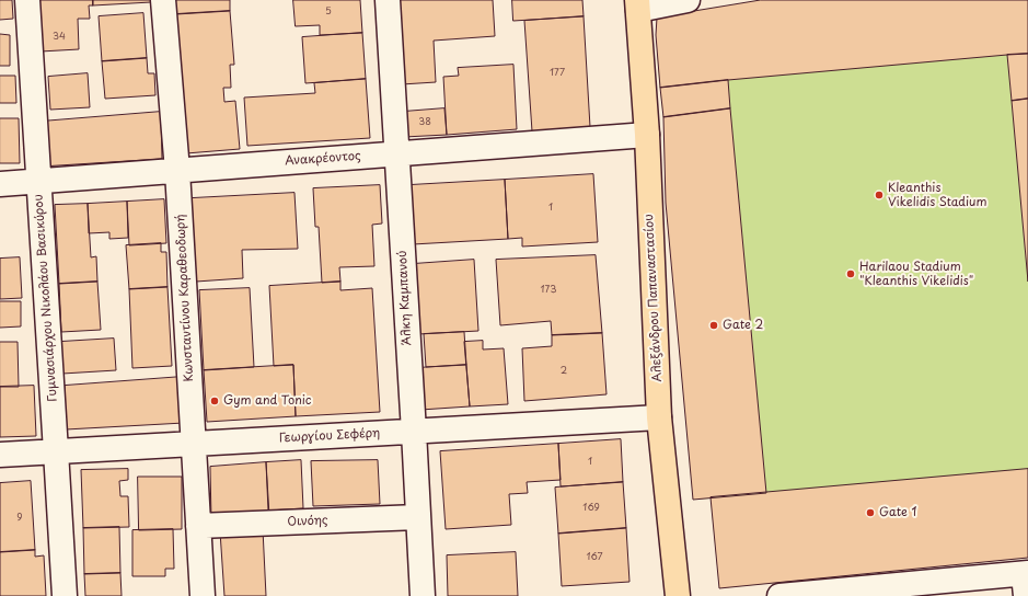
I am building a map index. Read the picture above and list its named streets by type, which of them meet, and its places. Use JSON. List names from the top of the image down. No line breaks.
{"streets":{"main road":["Αλεξάνδρου Παπαναστασίου"],"street":["Ανακρέοντος","Γυμνασιάρχου Νικολάου Βασικύρου","Κωνσταντίνου Καραθεοδωρή","Άλκη Καμπανού","Γεωργίου Σεφέρη","Οινόης"]},"crossings":[["Ανακρέοντος","Γυμνασιάρχου Νικολάου Βασικύρου"],["Ανακρέοντος","Κωνσταντίνου Καραθεοδωρή"],["Ανακρέοντος","Άλκη Καμπανού"],["Ανακρέοντος","Αλεξάνδρου Παπαναστασίου"],["Γυμνασιάρχου Νικολάου Βασικύρου","Γεωργίου Σεφέρη"],["Κωνσταντίνου Καραθεοδωρή","Γεωργίου Σεφέρη"],["Κωνσταντίνου Καραθεοδωρή","Οινόης"],["Άλκη Καμπανού","Γεωργίου Σεφέρη"],["Άλκη Καμπανού","Οινόης"],["Αλεξάνδρου Παπαναστασίου","Γεωργίου Σεφέρη"]],"places":["Kleanthis Vikelidis Stadium","Harilaou Stadium \"Kleanthis Vikelidis\"","Gate 2","Gym and Tonic","Gate 1"],"house_numbers":["5","34","177","38","1","173","2","1","169","9","167"]}
